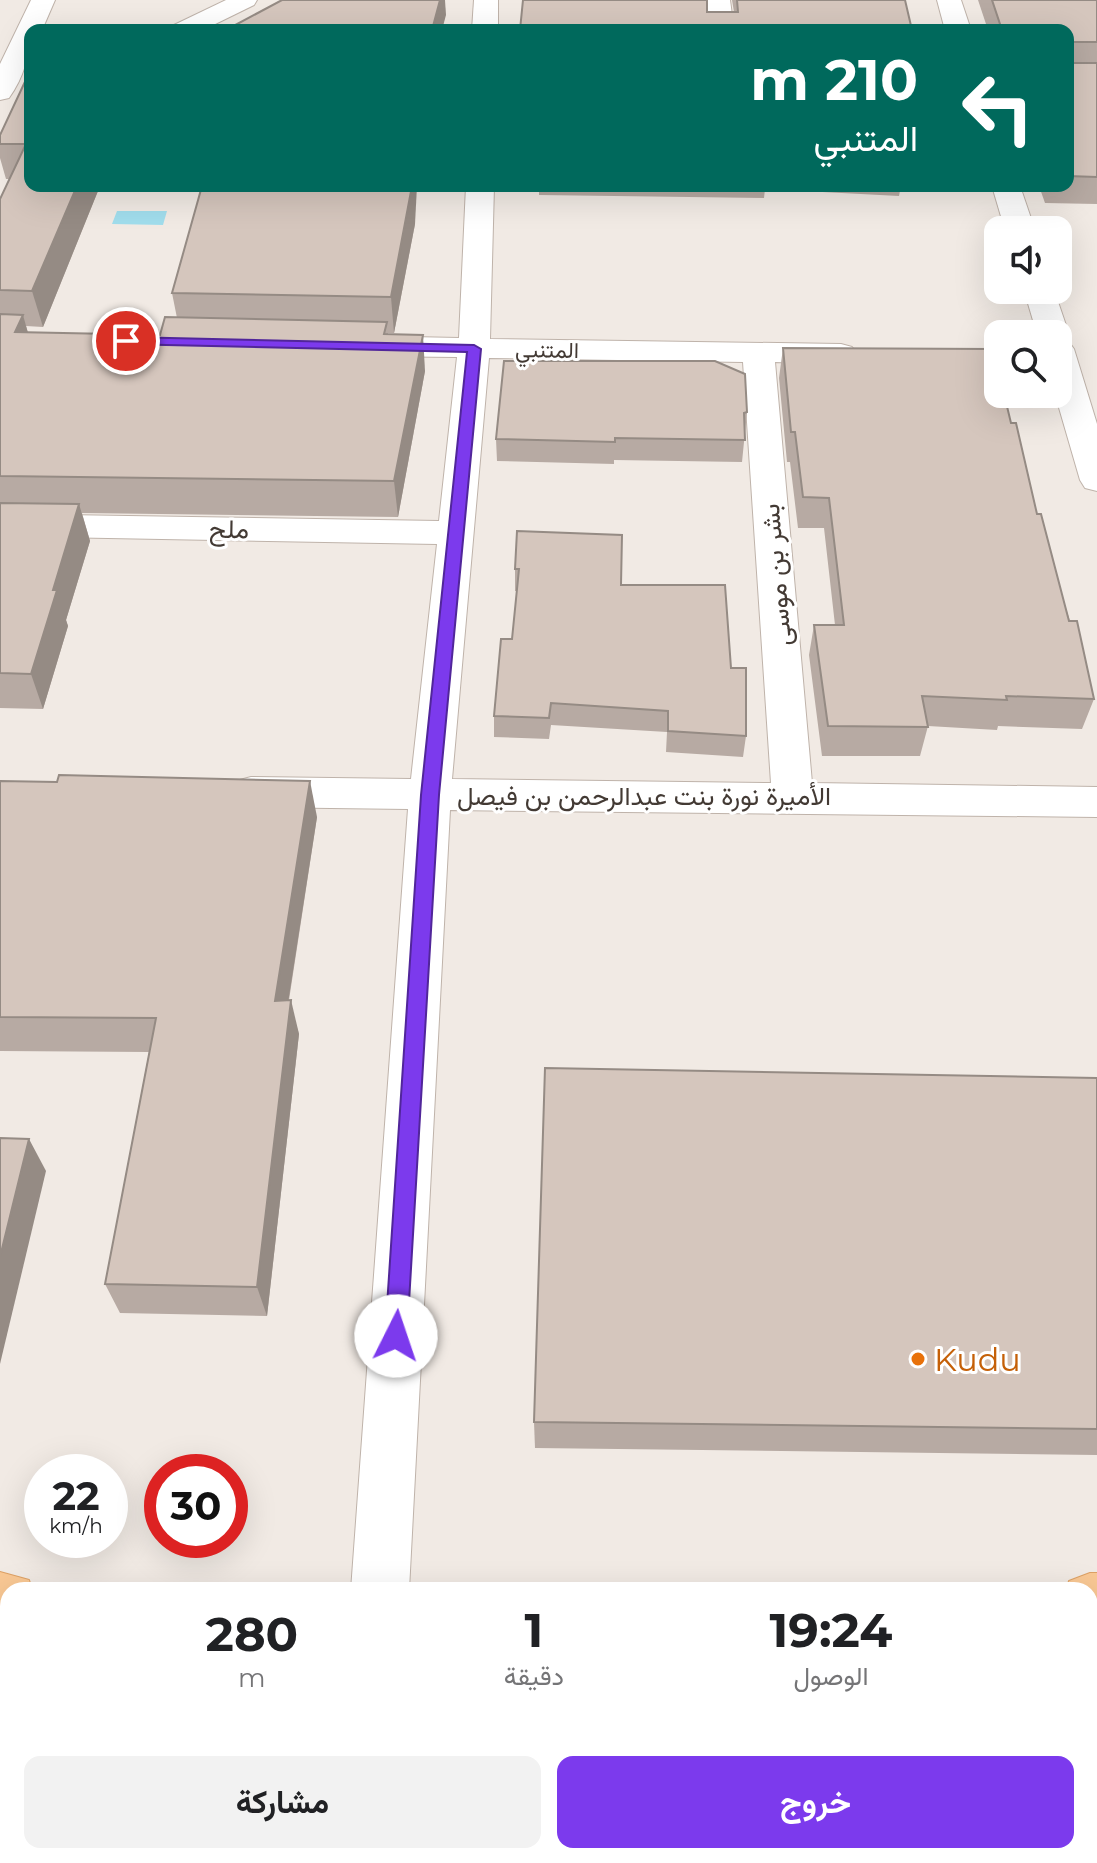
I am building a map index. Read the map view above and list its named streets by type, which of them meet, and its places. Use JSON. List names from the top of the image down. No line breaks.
{"streets":{"street":["المتنبي","ملح","بشر بن موسى","الأميرة نورة بنت عبدالرحمن بن فيصل"]},"crossings":[["المتنبي","بشر بن موسى"],["بشر بن موسى","الأميرة نورة بنت عبدالرحمن بن فيصل"]],"places":["Kudu"],"page":{"turn":["210 m","المتنبي"],"speed":"22 km/h","limit":"30","eta":["19:24","الوصول","1","دقيقة","280","m"],"buttons":["خروج","مشاركة"]}}
